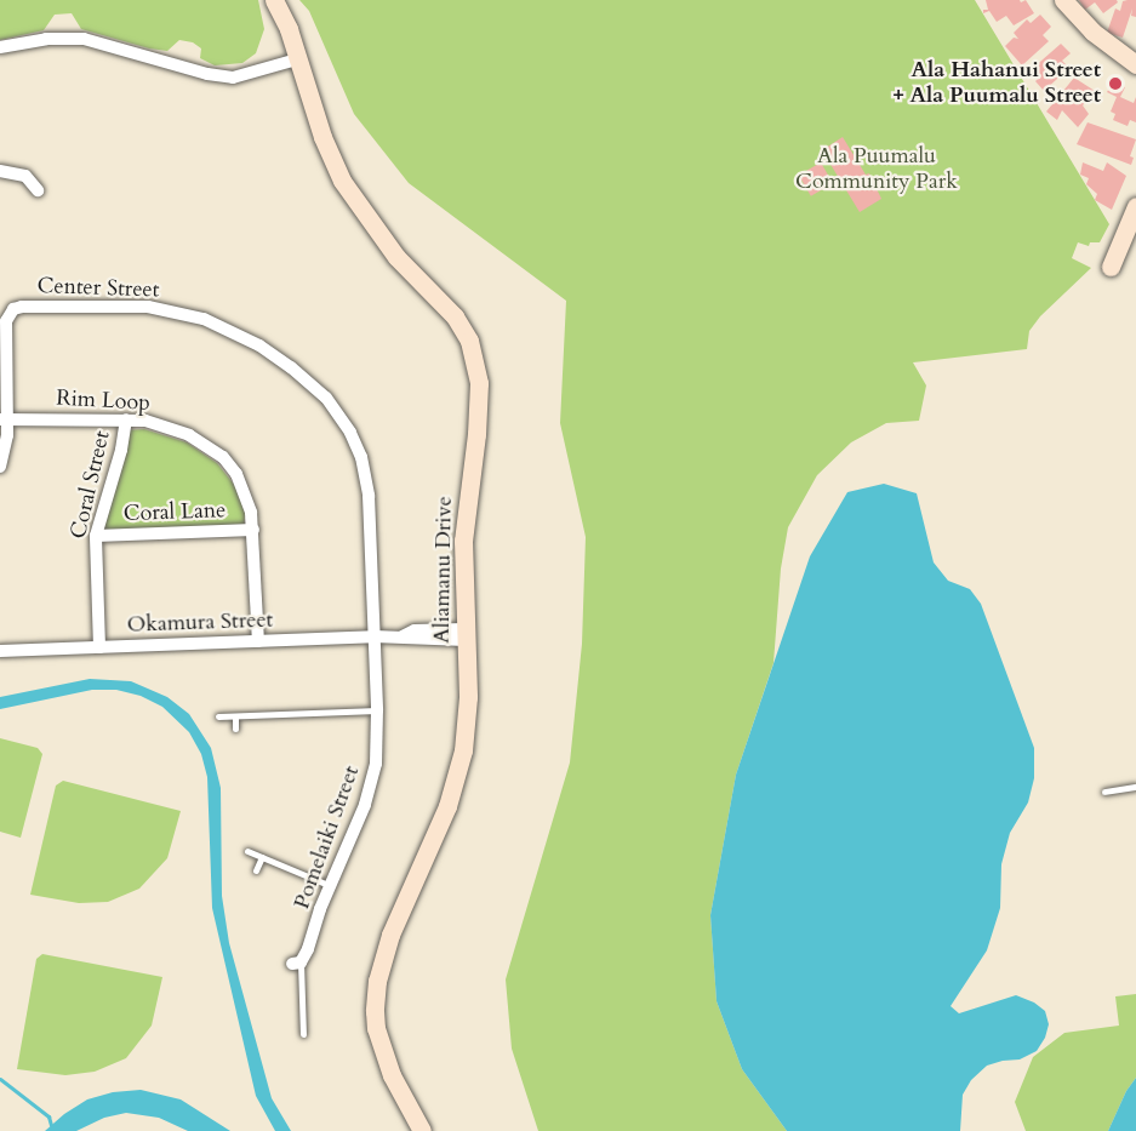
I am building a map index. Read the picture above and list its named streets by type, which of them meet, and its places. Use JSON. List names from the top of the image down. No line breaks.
{"streets":{"street":["Center Street","Rim Loop","Coral Street","Coral Lane","Aliamanu Drive","Okamura Street","Pomelaiki Street"]},"crossings":[["Center Street","Rim Loop"],["Center Street","Okamura Street"],["Center Street","Pomelaiki Street"],["Rim Loop","Coral Street"],["Rim Loop","Coral Lane"],["Rim Loop","Okamura Street"],["Coral Street","Coral Lane"],["Coral Street","Okamura Street"],["Aliamanu Drive","Okamura Street"],["Okamura Street","Pomelaiki Street"]],"parks":["Ala Puumalu Community Park"],"places":["Ala Hahanui Street + Ala Puumalu Street"]}
